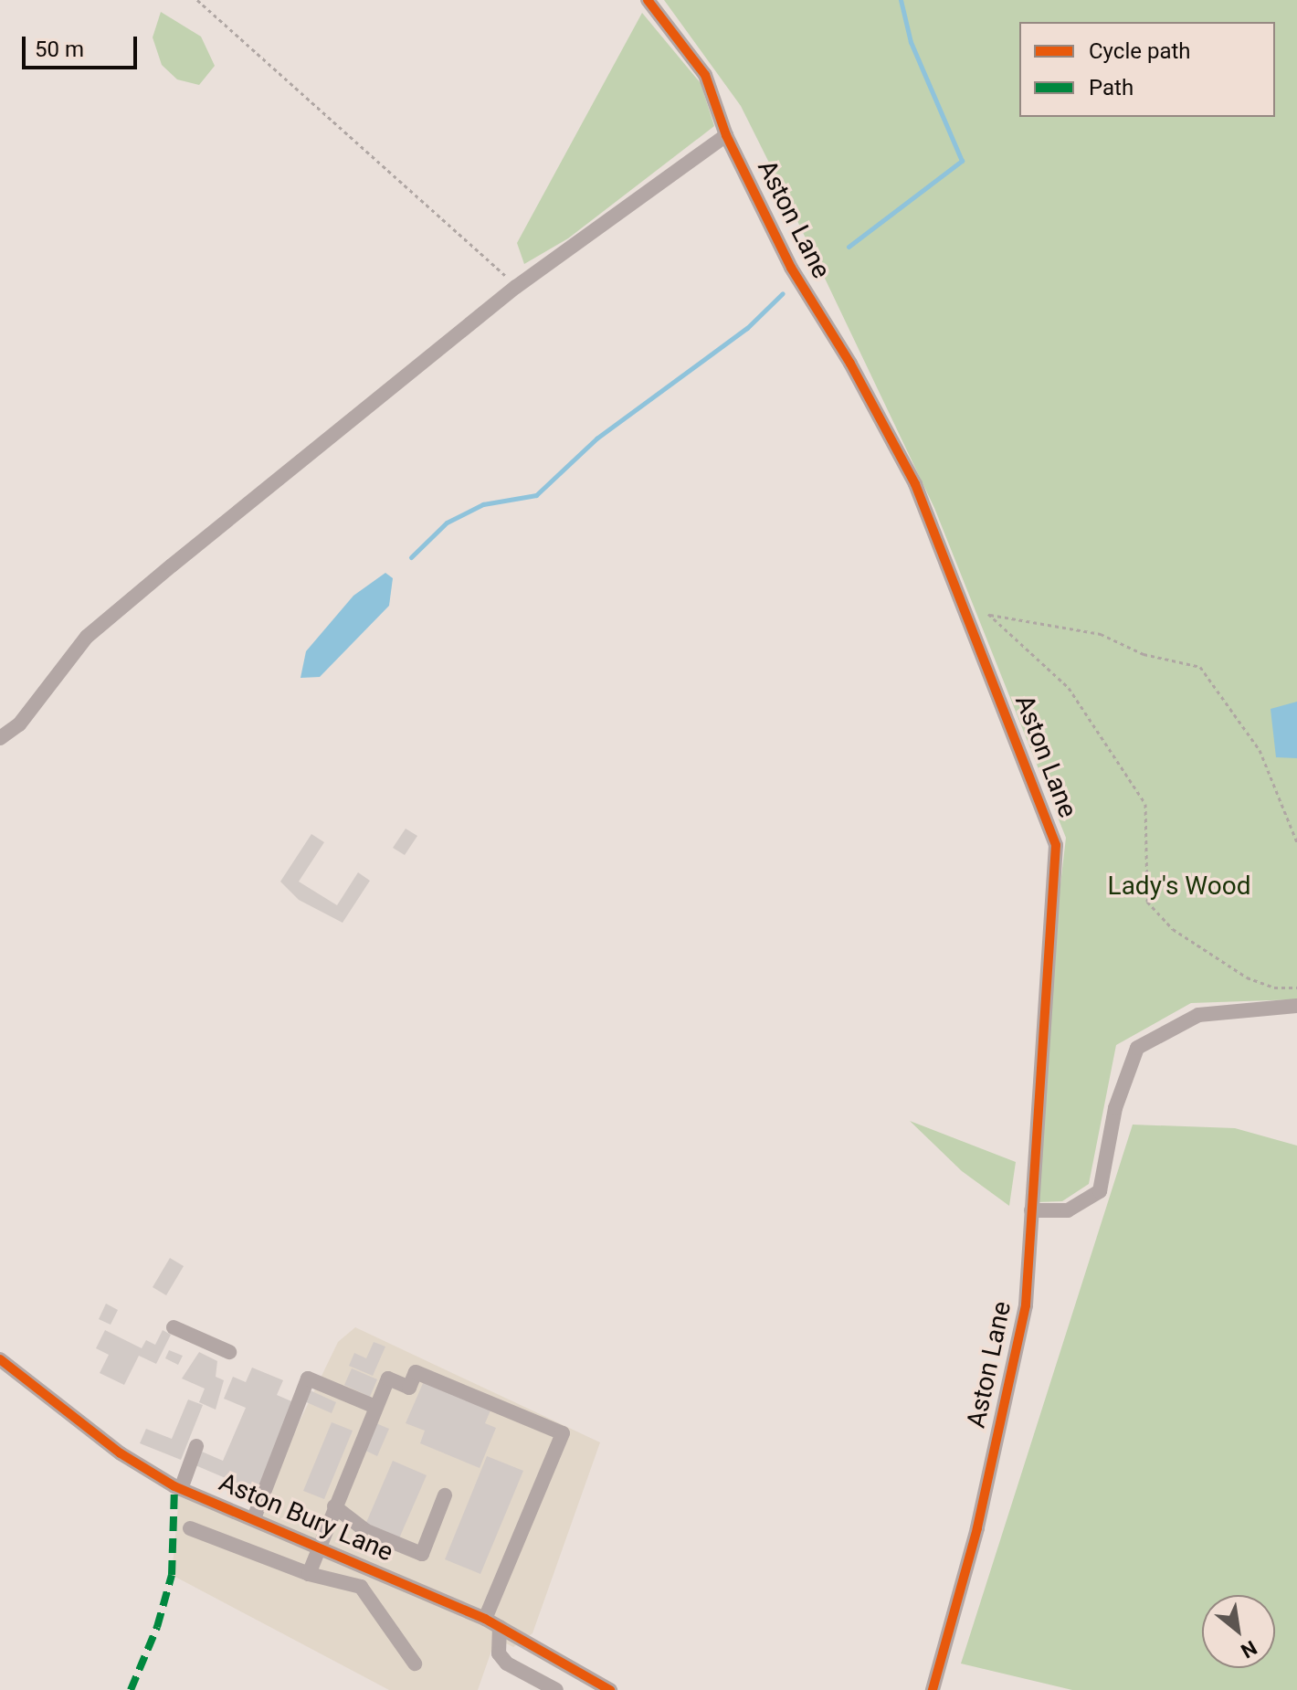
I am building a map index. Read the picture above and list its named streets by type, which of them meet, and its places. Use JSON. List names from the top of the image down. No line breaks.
{"streets":{"street":["Aston Lane","Aston Bury Lane"]},"parks":["Lady's Wood"],"legend":["Cycle path","Path"],"scale_bar":"50 m","north":"bottom right"}
